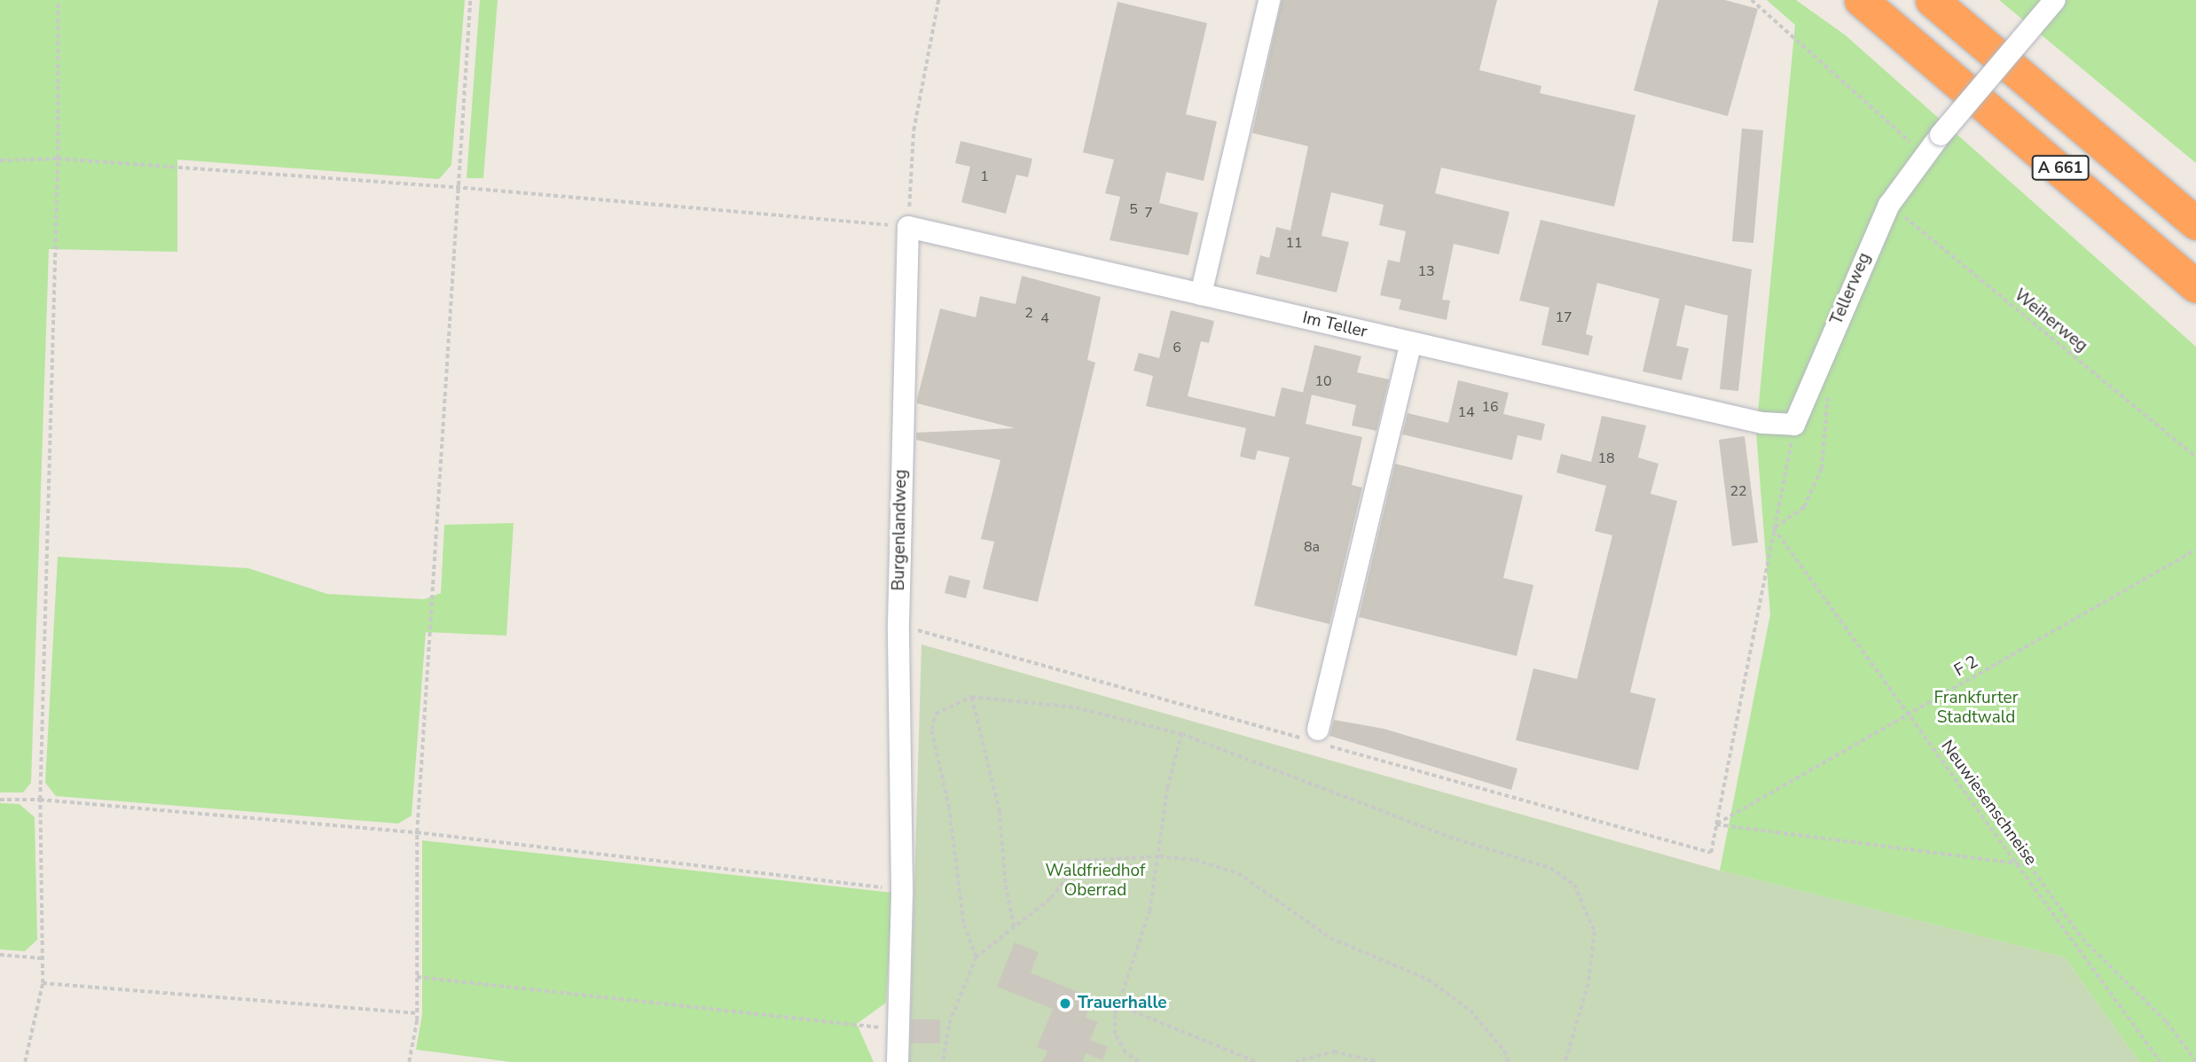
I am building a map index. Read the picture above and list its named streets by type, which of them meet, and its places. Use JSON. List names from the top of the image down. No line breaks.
{"streets":{"highway":["A 661"],"street":["Tellerweg","Im Teller","Burgenlandweg"],"path":["Weiherweg","F 2","Neuwiesenschneise"]},"crossings":[["Tellerweg","Weiherweg"],["Tellerweg","Im Teller"],["Im Teller","Burgenlandweg"],["F 2","Neuwiesenschneise"]],"parks":["Frankfurter Stadtwald","Waldfriedhof Oberrad"],"places":["Trauerhalle"],"house_numbers":["1","5","7","11","13","2","17","4","6","10","16","14","18","22","8a"]}
